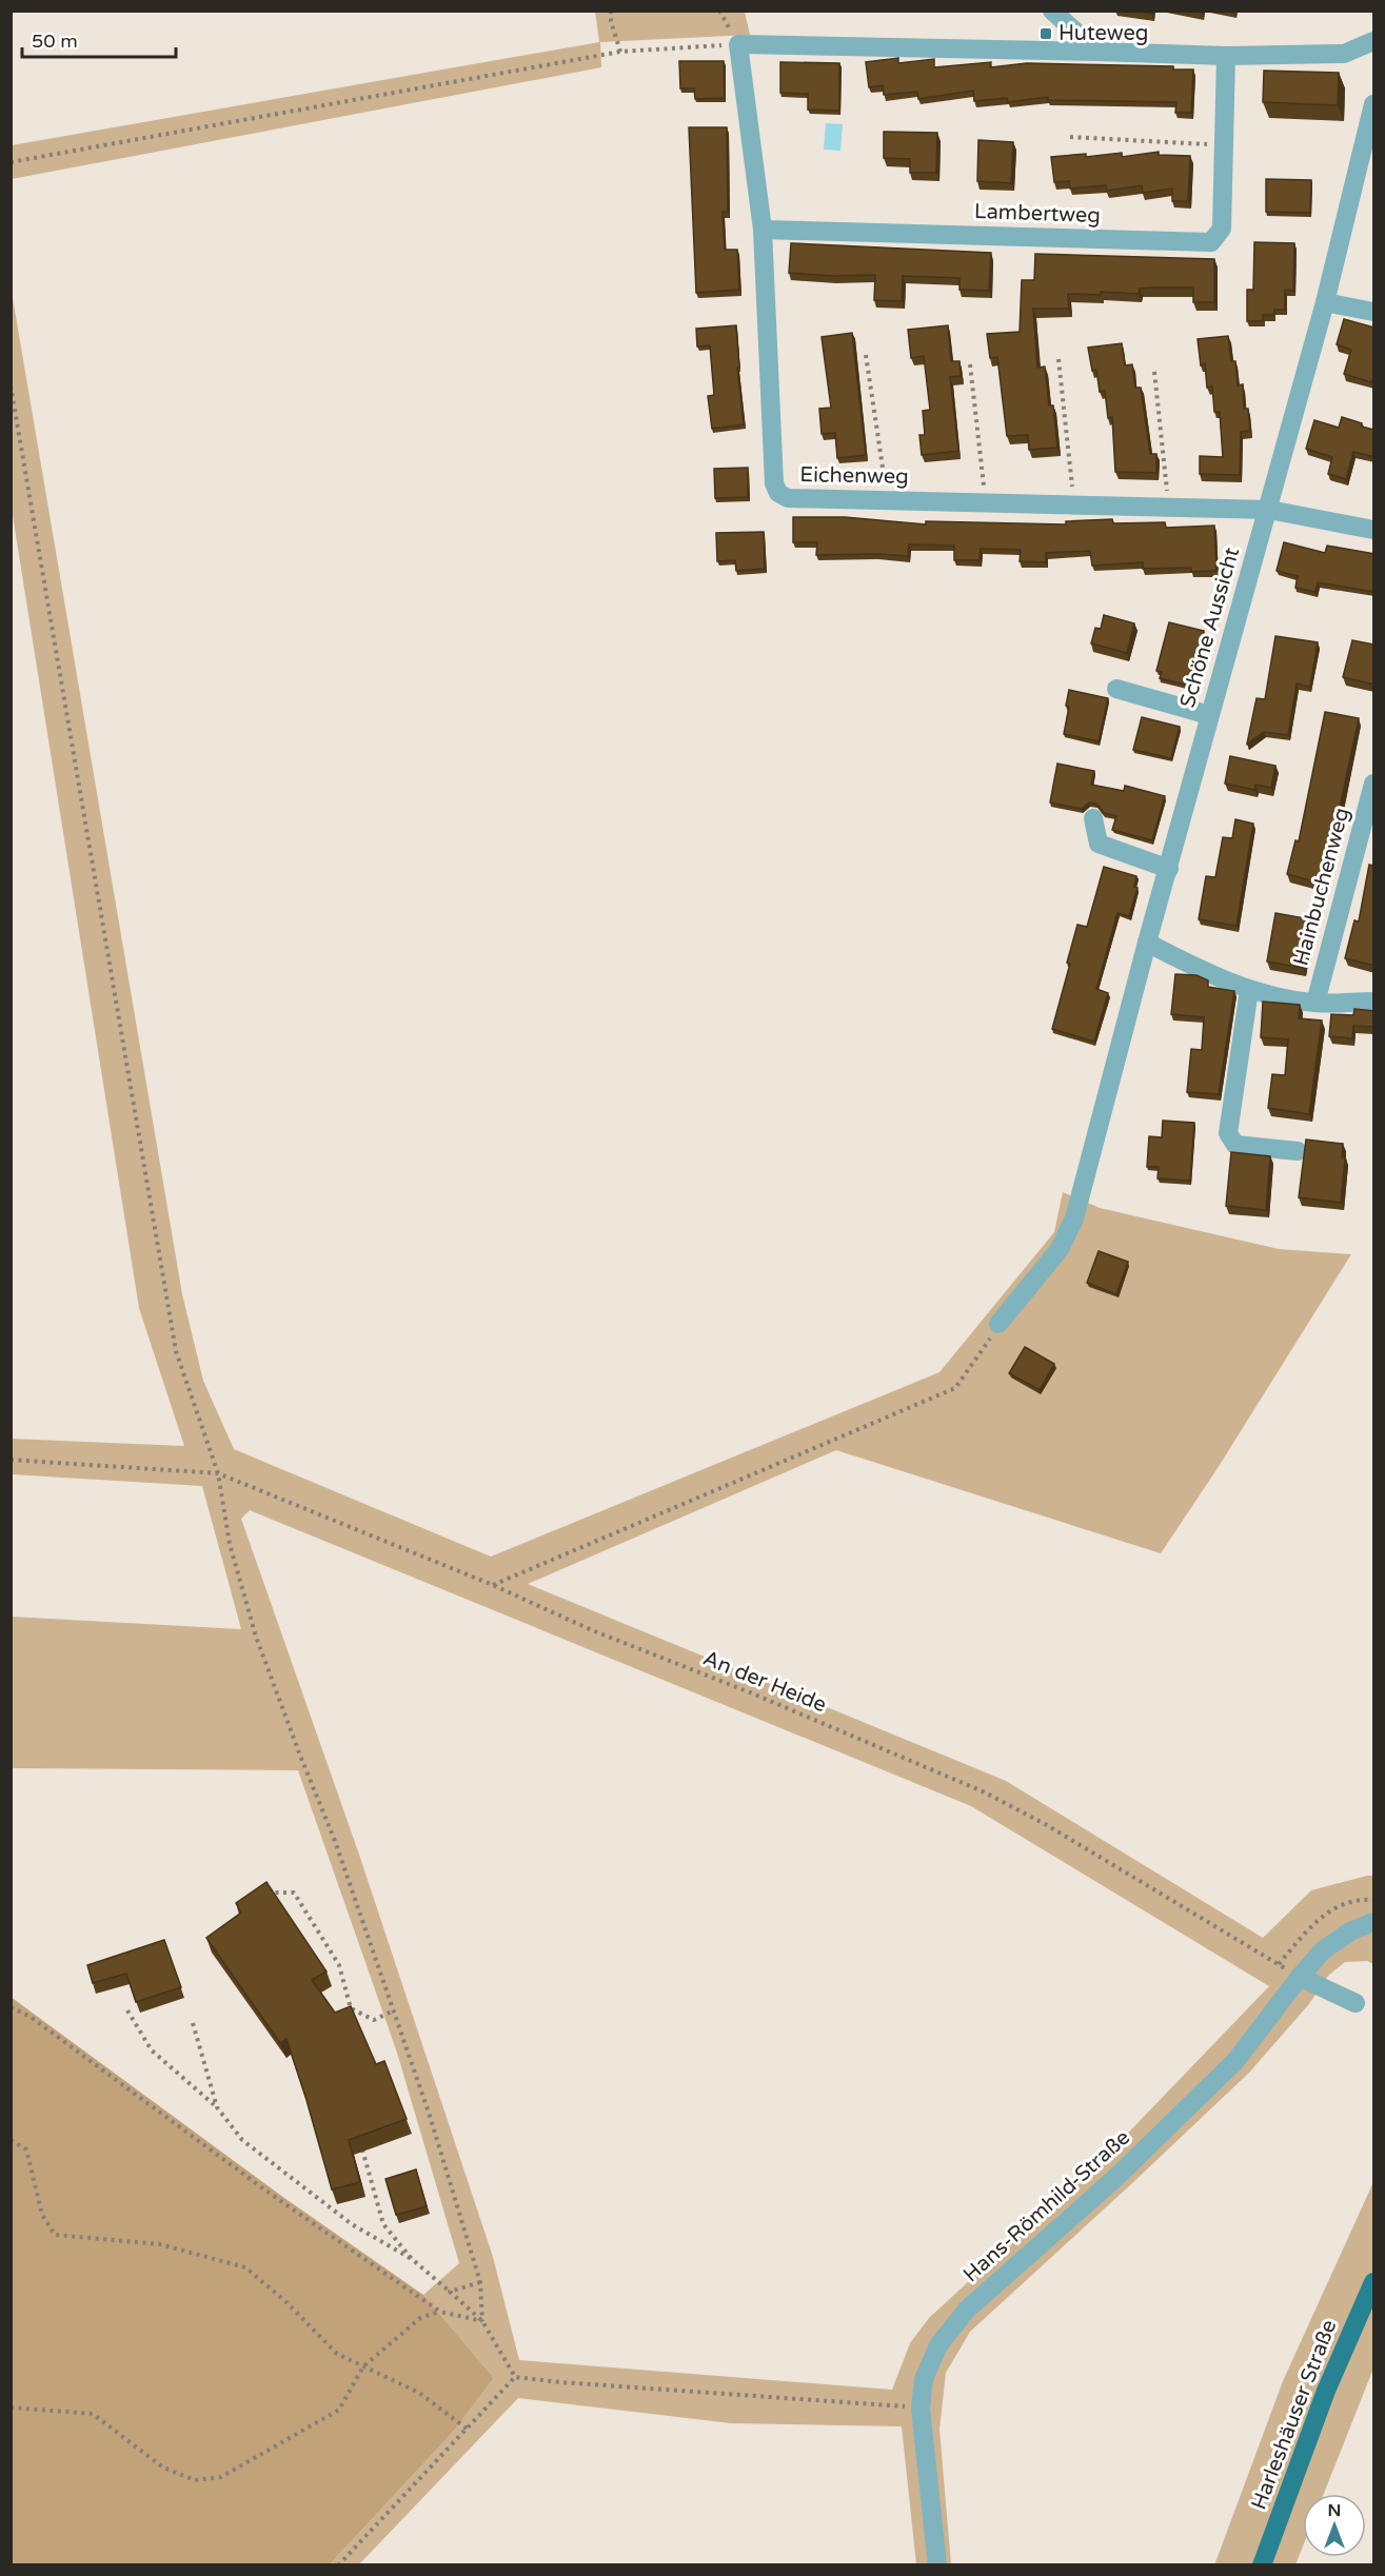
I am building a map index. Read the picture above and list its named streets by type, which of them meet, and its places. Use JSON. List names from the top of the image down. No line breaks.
{"streets":{"main road":["Harleshäuser Straße"],"street":["Lambertweg","Eichenweg","Schöne Aussicht","Hainbuchenweg","Hans-Römhild-Straße"],"path":["An der Heide"]},"crossings":[["Lambertweg","Eichenweg"],["Eichenweg","Schöne Aussicht"]],"places":{"transit":["Huteweg"]},"scale_bar":"50 m","north":"top"}
